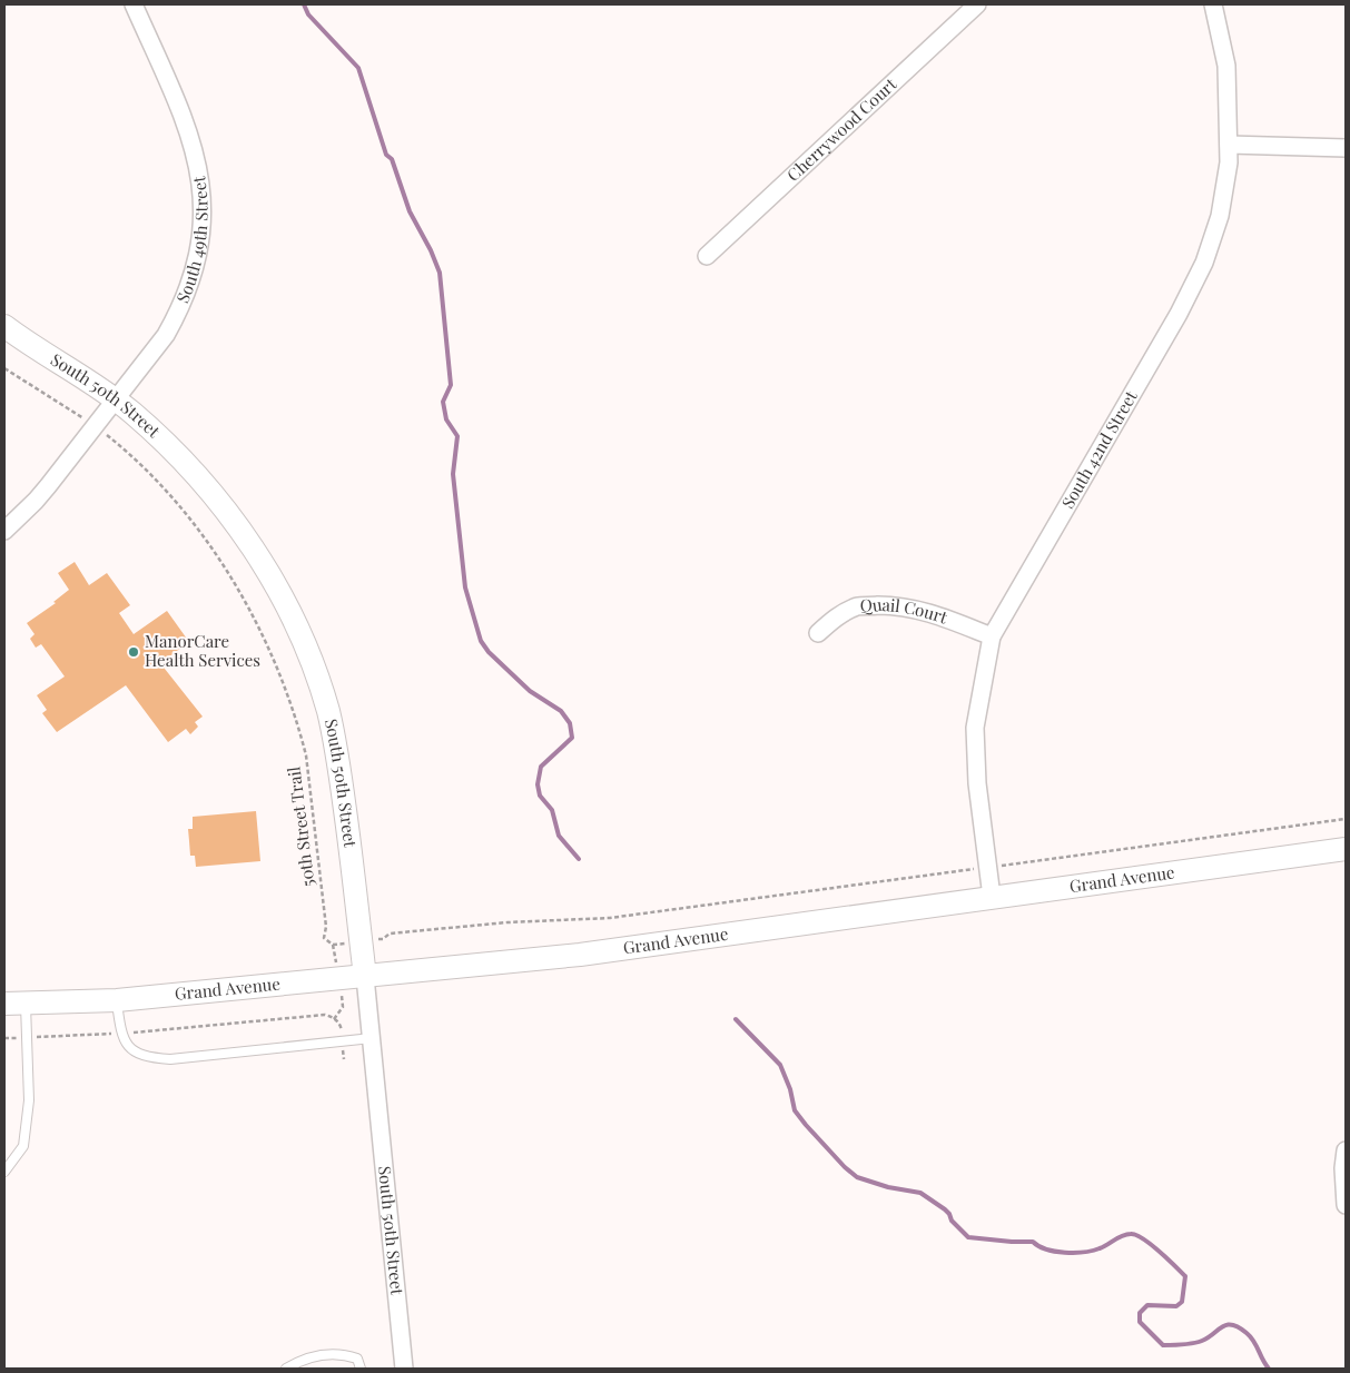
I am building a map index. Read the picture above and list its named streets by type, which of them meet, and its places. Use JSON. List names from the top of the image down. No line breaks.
{"streets":{"main road":["South 50th Street","Grand Avenue"],"street":["Cherrywood Court","South 49th Street","South 42nd Street","Quail Court"],"path":["50th Street Trail"]},"crossings":[["South 49th Street","South 50th Street"],["South 50th Street","Grand Avenue"],["South 42nd Street","Quail Court"],["South 42nd Street","Grand Avenue"]],"places":["ManorCare Health Services"]}
